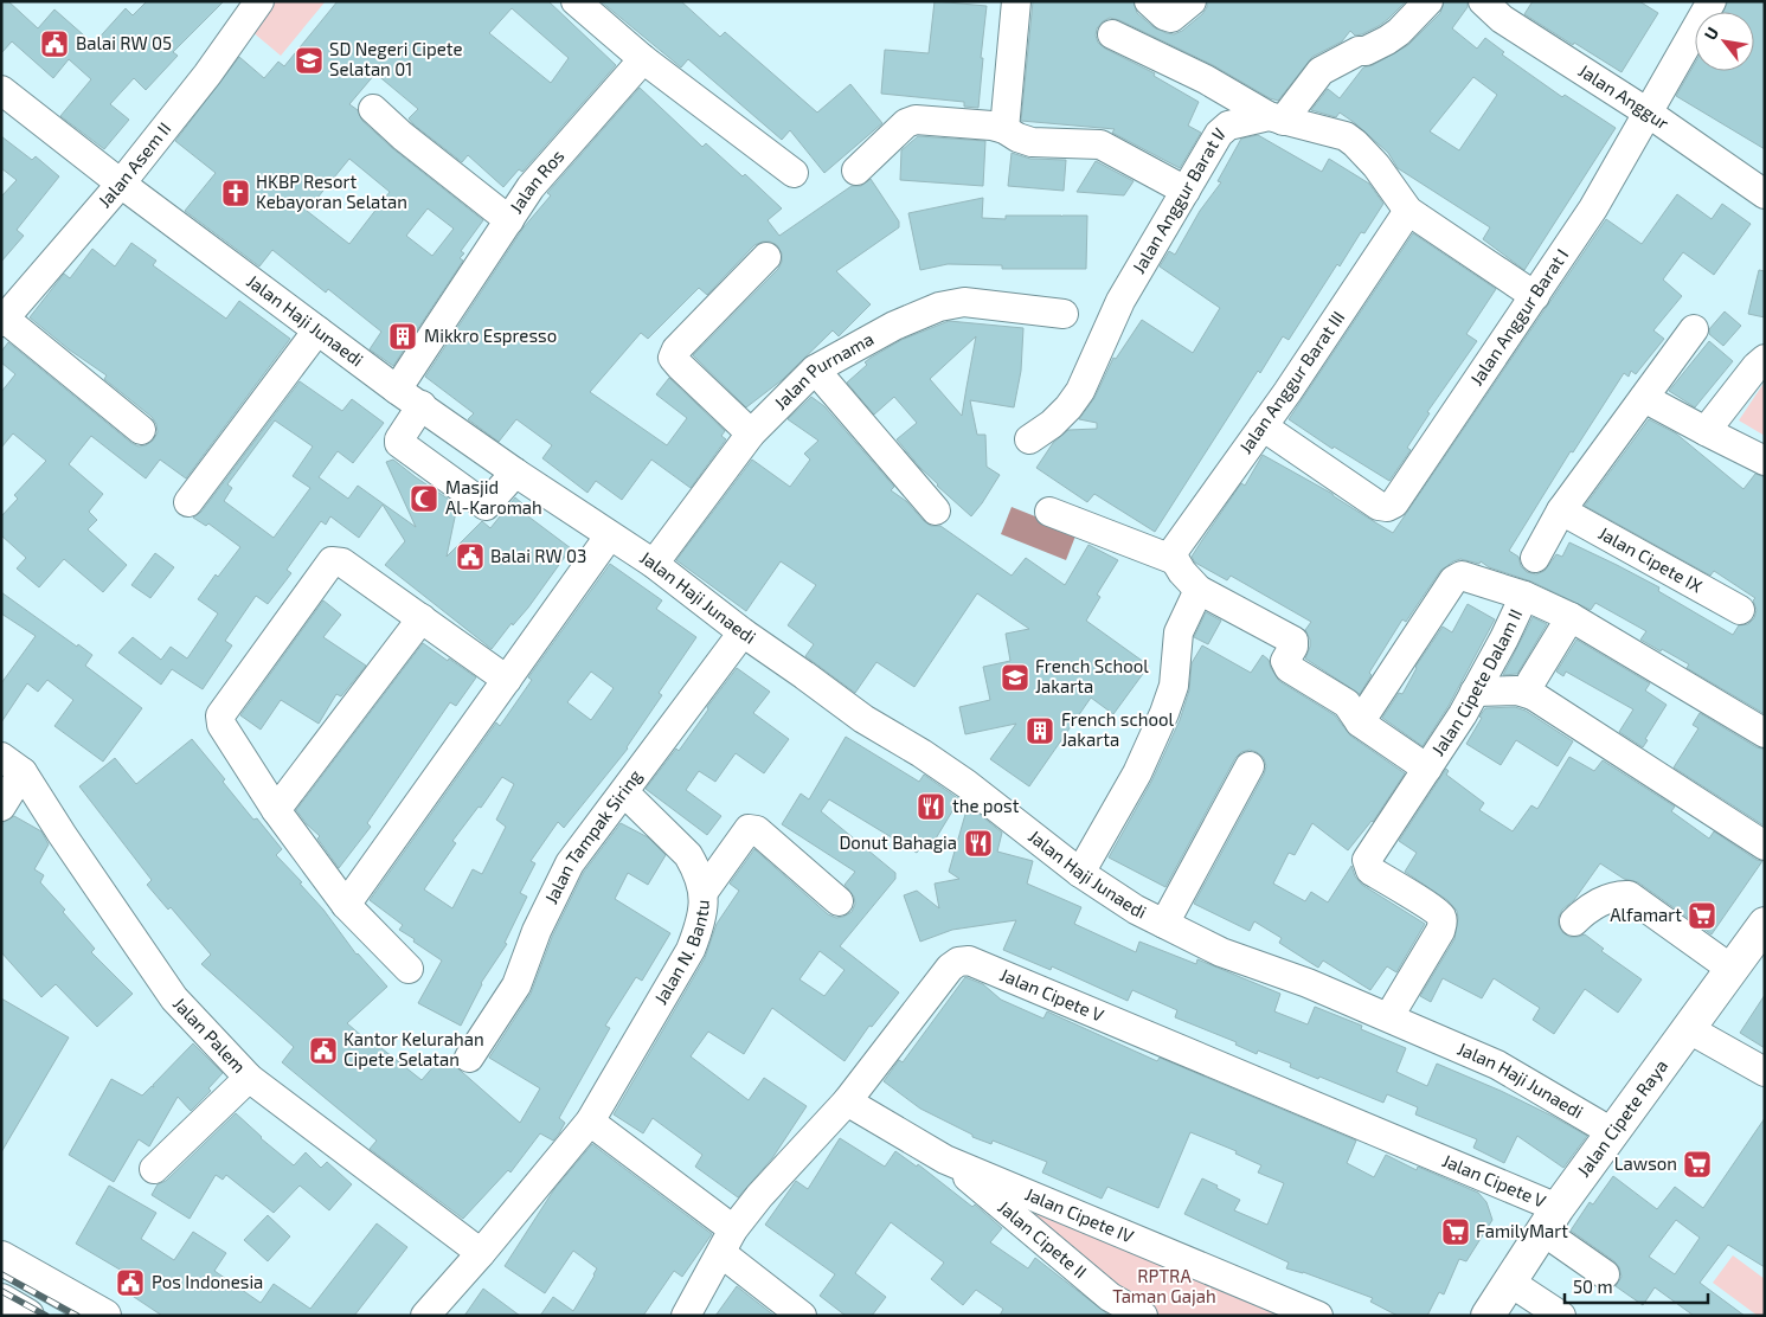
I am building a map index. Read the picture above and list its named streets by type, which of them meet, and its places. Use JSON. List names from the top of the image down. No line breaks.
{"streets":{"main road":["Jalan Cipete Raya"],"street":["Jalan Anggur","Jalan Asem II","Jalan Ros","Jalan Anggur Barat II","Jalan Anggur Barat I","Jalan Haji Junaedi","Jalan Purnama","Jalan Anggur Barat III","Jalan Cipete IX","Jalan Cipete Dalam II","Jalan Tampak Siring","Jalan N. Bantu","Jalan Cipete V","Jalan Palem","Jalan Cipete IV","Jalan Cipete II"]},"crossings":[["Jalan Anggur","Jalan Anggur Barat I"],["Jalan Asem II","Jalan Haji Junaedi"],["Jalan Ros","Jalan Haji Junaedi"],["Jalan Anggur Barat II","Jalan Anggur Barat I"],["Jalan Anggur Barat II","Jalan Anggur Barat III"],["Jalan Anggur Barat I","Jalan Anggur Barat III"],["Jalan Haji Junaedi","Jalan Purnama"],["Jalan Haji Junaedi","Jalan Tampak Siring"],["Jalan Haji Junaedi","Jalan Cipete Raya"],["Jalan Tampak Siring","Jalan N. Bantu"],["Jalan Cipete V","Jalan Cipete Raya"],["Jalan Cipete V","Jalan Cipete IV"],["Jalan Cipete IV","Jalan Cipete II"]],"parks":["RPTRA Taman Gajah"],"places":{"public building":["Balai RW 05","Balai RW 03","Kantor Kelurahan Cipete Selatan","Pos Indonesia"],"school or university":["SD Negeri Cipete Selatan 01","French School Jakarta"],"church":["HKBP Resort Kebayoran Selatan"],"building":["Mikkro Espresso","French school Jakarta"],"mosque":["Masjid Al-Karomah"],"restaurant":["the post","Donut Bahagia"],"supermarket":["Alfamart","Lawson","FamilyMart"]},"scale_bar":"50 m","north":"top left"}
